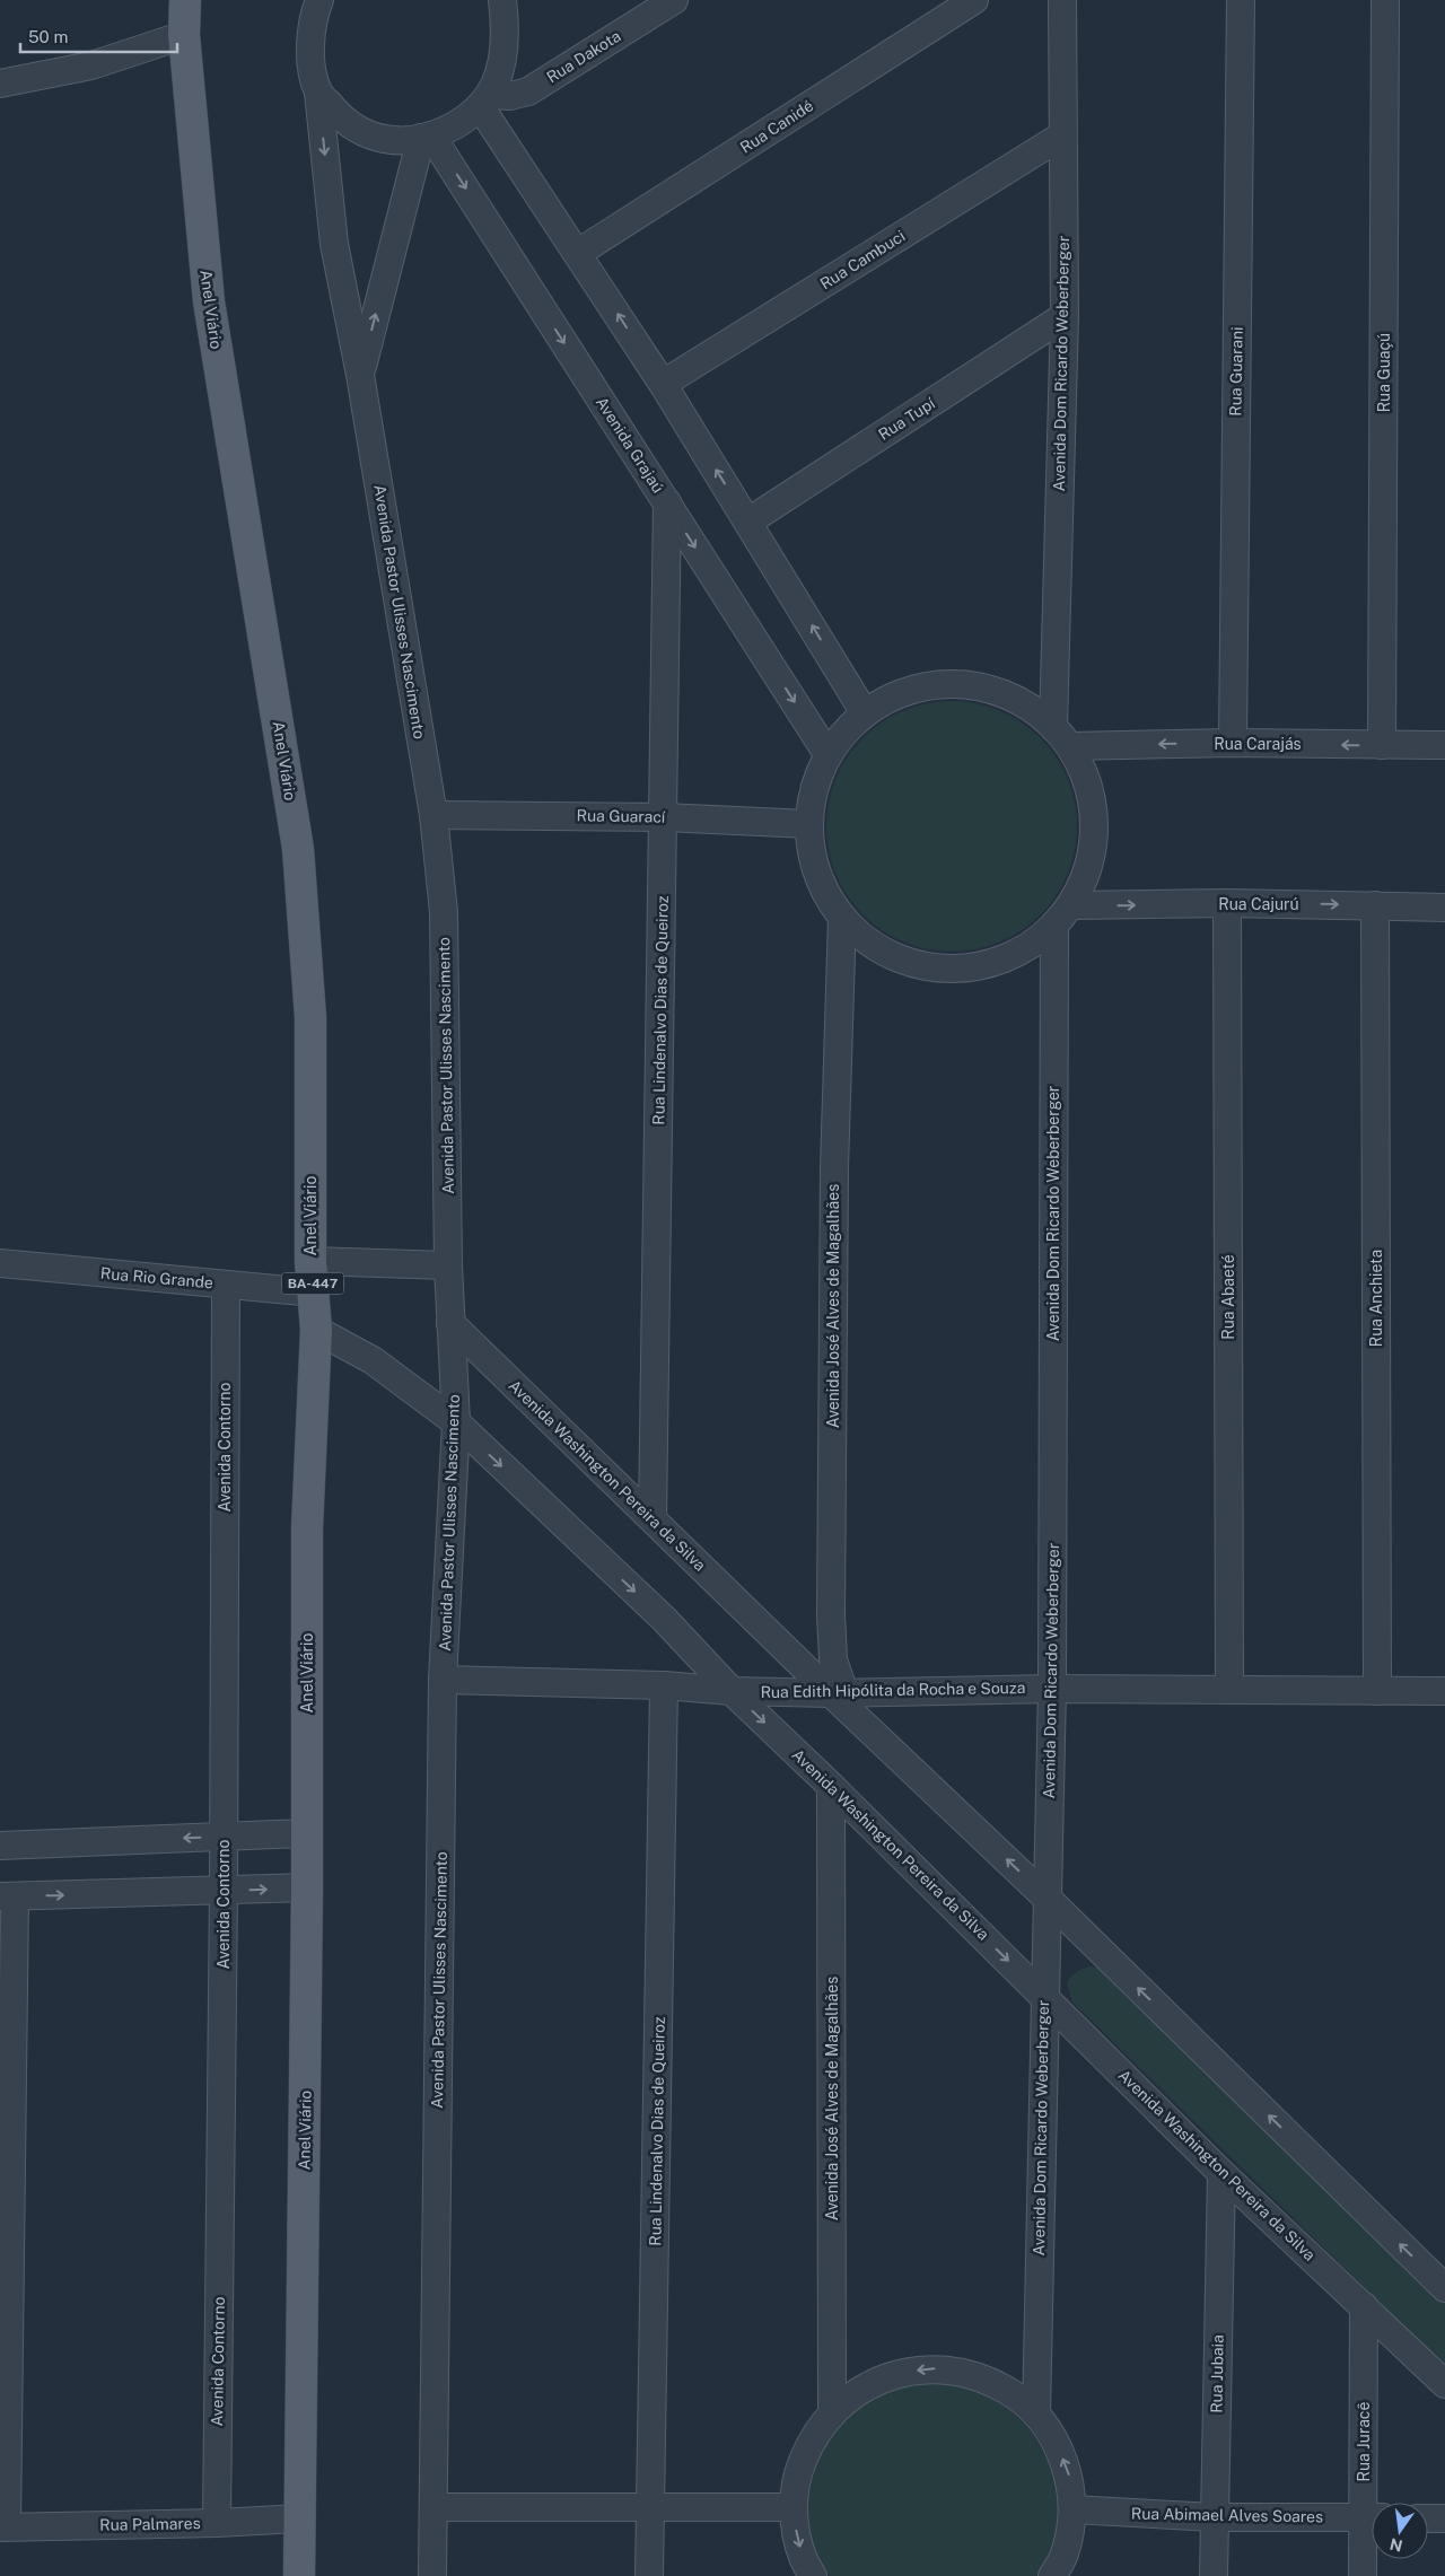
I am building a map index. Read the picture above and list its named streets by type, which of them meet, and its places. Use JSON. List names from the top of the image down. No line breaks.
{"streets":{"main road":["Anel Viário","BA-447"],"street":["Rua Dakota","Rua Canidé","Rua Cambuci","Avenida Dom Ricardo Weberberger","Rua Guarani","Rua Guaçú","Rua Tupí","Avenida Grajaú","Avenida Pastor Ulisses Nascimento","Rua Carajás","Rua Guarací","Rua Cajurú","Rua Lindenalvo Dias de Queiroz","Rua Rio Grande","Rua Abaeté","Rua Anchieta","Avenida José Alves de Magalhães","Avenida Contorno","Avenida Washington Pereira da Silva","Rua Edith Hipólita da Rocha e Souza","Rua Jubaia","Rua Juracê","Rua Abimael Alves Soares","Rua Palmares"]},"crossings":[["Rua Cambuci","Avenida Dom Ricardo Weberberger"],["Anel Viário","Rua Rio Grande"],["Anel Viário","Avenida Washington Pereira da Silva"],["Anel Viário","Rua Palmares"],["Avenida Dom Ricardo Weberberger","Rua Tupí"],["Avenida Dom Ricardo Weberberger","Rua Carajás"],["Avenida Dom Ricardo Weberberger","Avenida Washington Pereira da Silva"],["Avenida Dom Ricardo Weberberger","Rua Edith Hipólita da Rocha e Souza"],["Rua Guarani","Rua Carajás"],["Rua Guaçú","Rua Carajás"],["Avenida Grajaú","Rua Lindenalvo Dias de Queiroz"],["Avenida Pastor Ulisses Nascimento","Rua Guarací"],["Avenida Pastor Ulisses Nascimento","Avenida Washington Pereira da Silva"],["Avenida Pastor Ulisses Nascimento","Rua Edith Hipólita da Rocha e Souza"],["Rua Guarací","Rua Lindenalvo Dias de Queiroz"],["Rua Cajurú","Rua Abaeté"],["Rua Cajurú","Rua Anchieta"],["Rua Lindenalvo Dias de Queiroz","Avenida Washington Pereira da Silva"],["Rua Lindenalvo Dias de Queiroz","Rua Edith Hipólita da Rocha e Souza"],["Rua Rio Grande","Avenida Contorno"],["Rua Abaeté","Rua Edith Hipólita da Rocha e Souza"],["Rua Anchieta","Rua Edith Hipólita da Rocha e Souza"],["Avenida José Alves de Magalhães","Avenida Washington Pereira da Silva"],["Avenida José Alves de Magalhães","Rua Edith Hipólita da Rocha e Souza"],["Avenida Contorno","Rua Palmares"],["Avenida Washington Pereira da Silva","Rua Edith Hipólita da Rocha e Souza"],["Avenida Washington Pereira da Silva","Rua Jubaia"],["Avenida Washington Pereira da Silva","Rua Juracê"],["Rua Jubaia","Rua Abimael Alves Soares"]],"one_way":["Rua Carajás","Rua Cajurú"],"scale_bar":"50 m","north":"bottom"}
